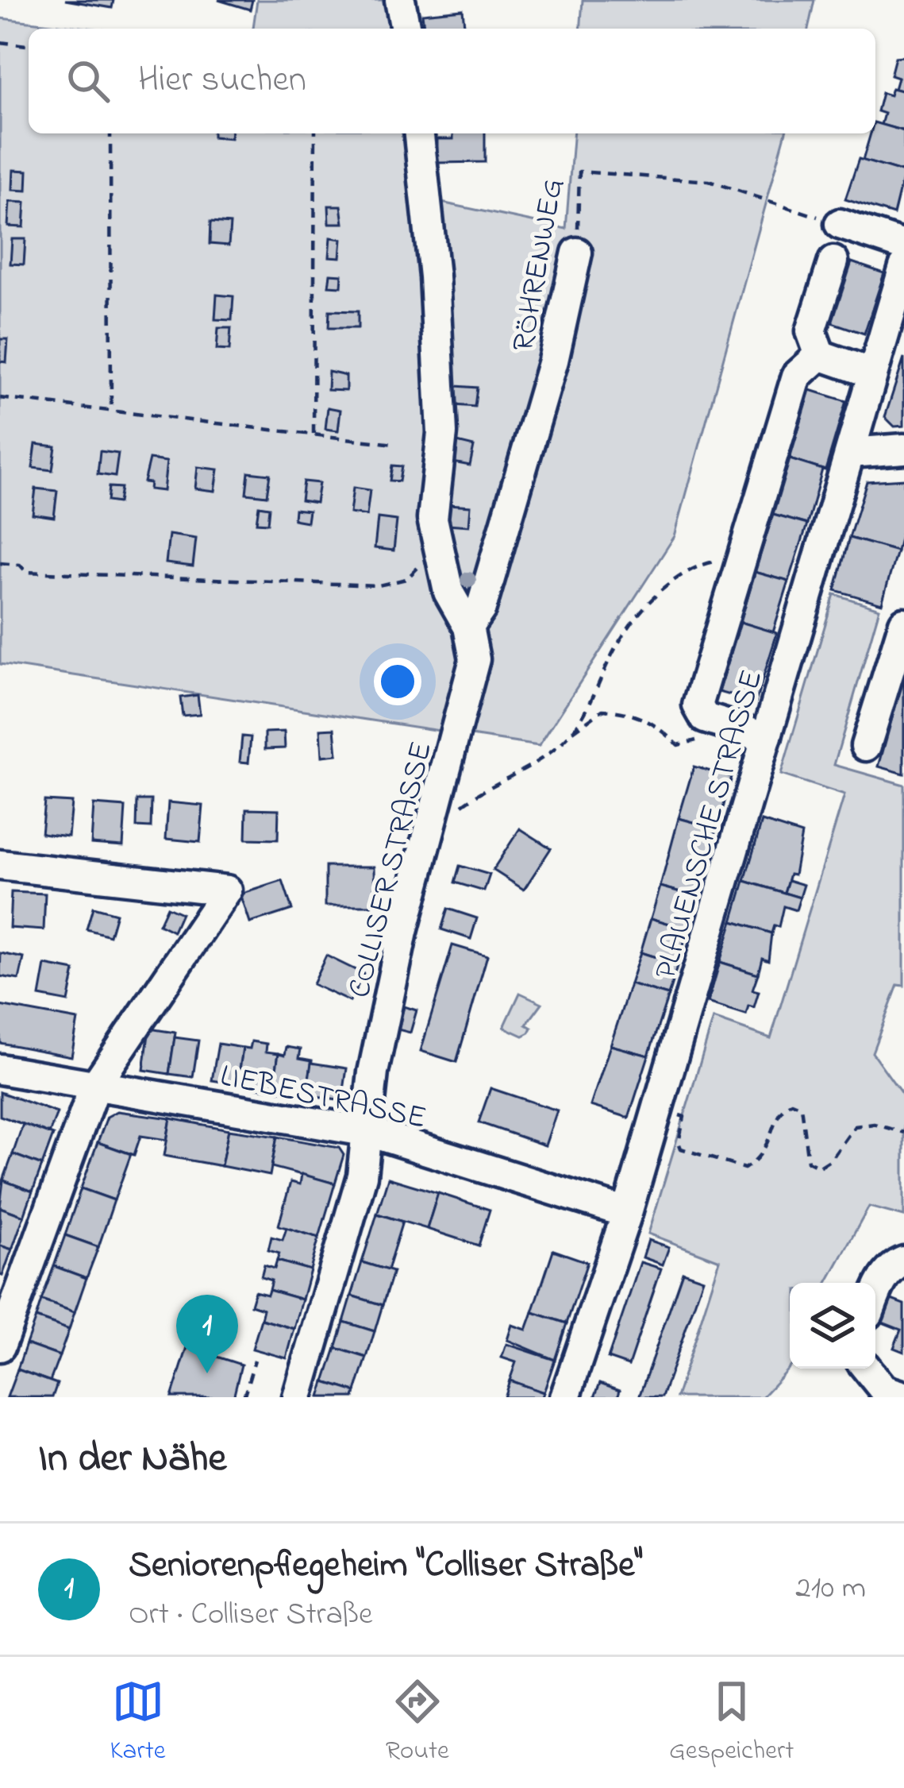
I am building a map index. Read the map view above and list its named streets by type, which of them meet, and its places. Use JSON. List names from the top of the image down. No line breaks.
{"streets":{"street":["RÖHRENWEG","PLAUENSCHE STRASSE","COLLISER STRASSE","LIEBESTRASSE"]},"crossings":[["RÖHRENWEG","COLLISER STRASSE"],["PLAUENSCHE STRASSE","LIEBESTRASSE"],["COLLISER STRASSE","LIEBESTRASSE"]],"page":{"search":"Hier suchen","pins":"1","heading":"In der Nähe","list":[{"mark":"1","name":"Seniorenpflegeheim \"Colliser Straße\"","note":"Ort · Colliser Straße","value":"210 m"}],"nav":["Karte","Route","Gespeichert"]}}
